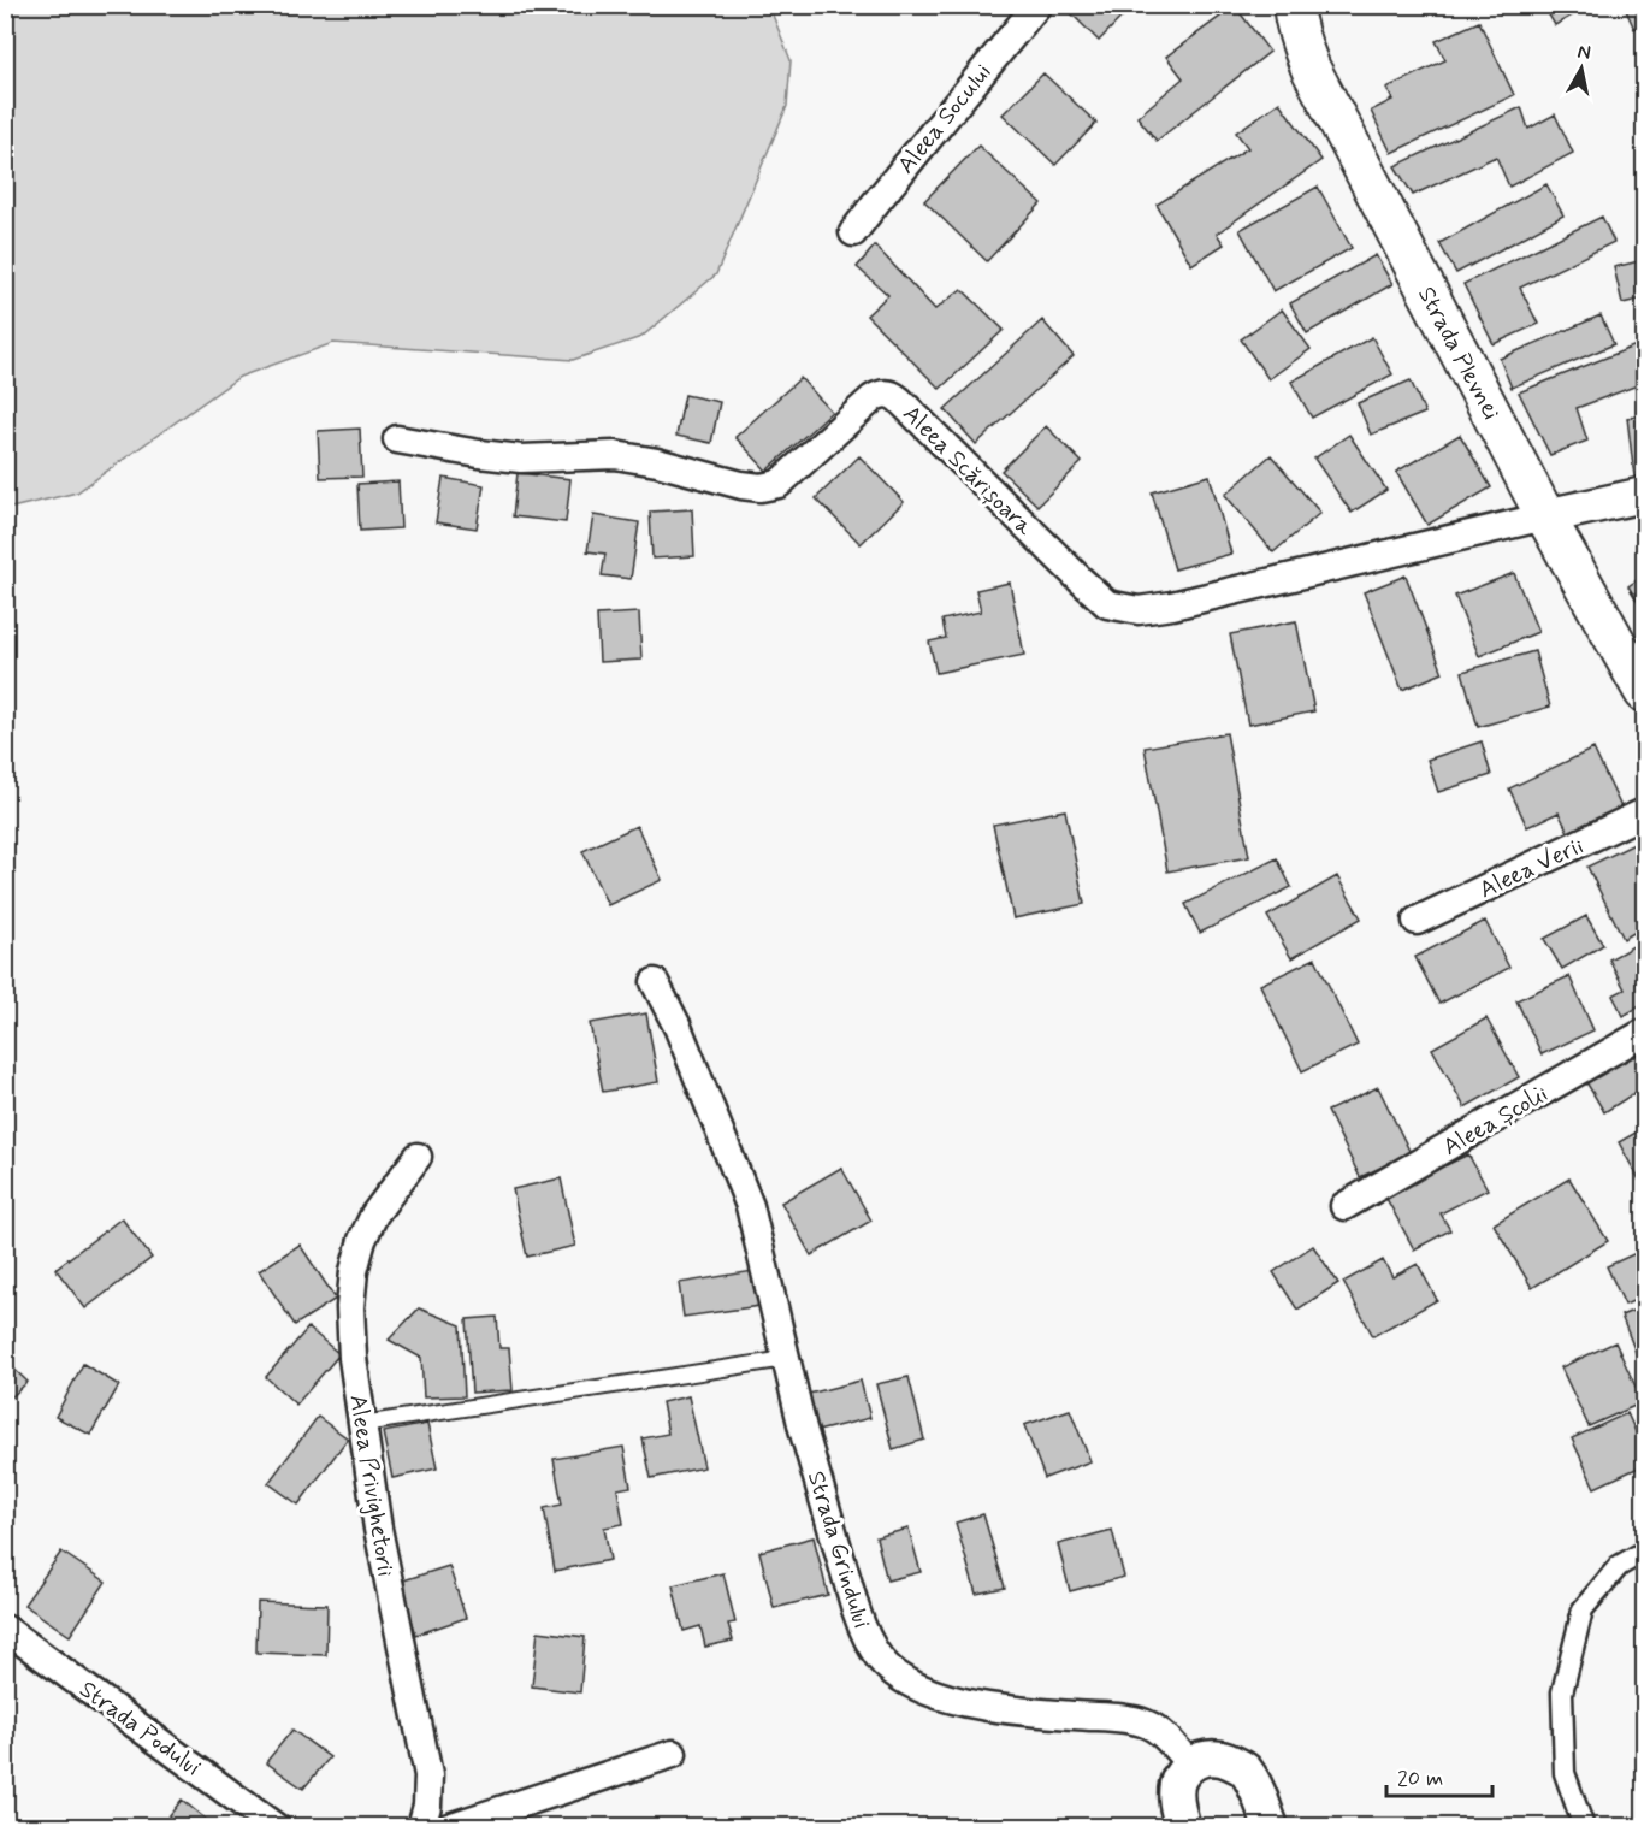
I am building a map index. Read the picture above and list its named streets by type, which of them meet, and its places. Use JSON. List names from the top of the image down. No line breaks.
{"streets":{"main road":["Strada Plevnei"],"street":["Aleea Socului","Aleea Scărișoara","Aleea Verii","Aleea Școlii","Aleea Privighetorii","Strada Grindului","Strada Podului"]},"crossings":[["Strada Plevnei","Aleea Scărișoara"]],"scale_bar":"20 m","north":"top"}
